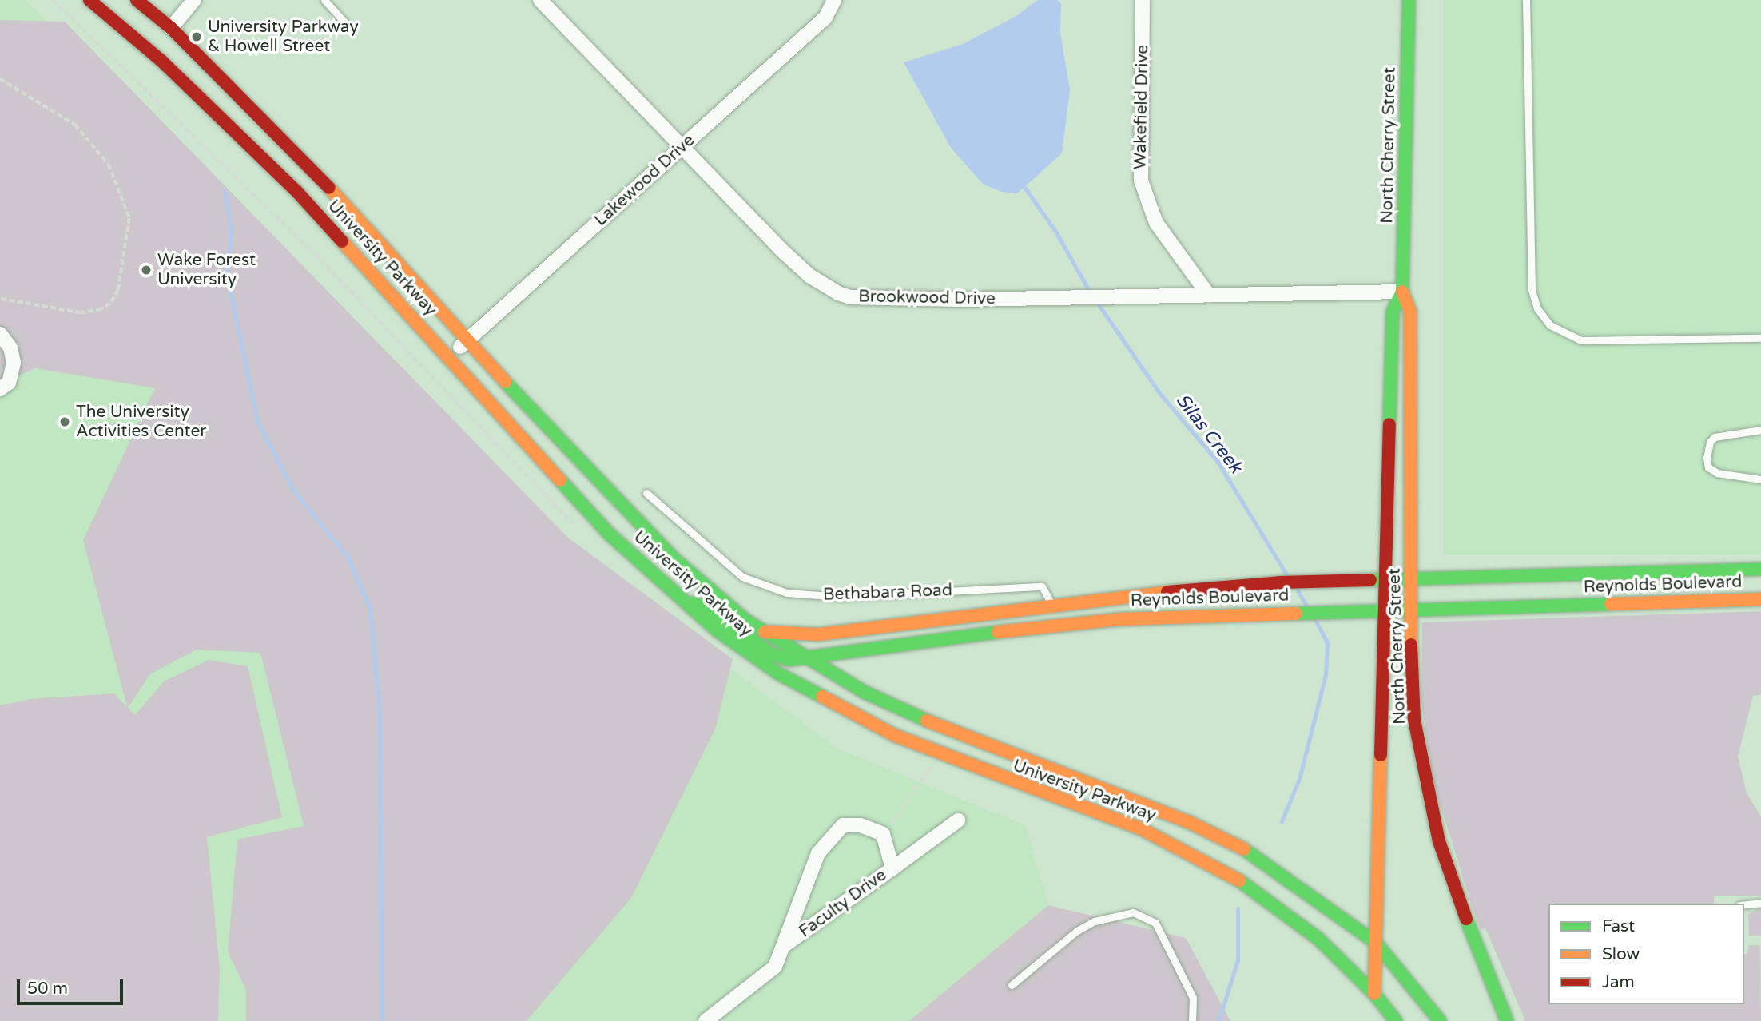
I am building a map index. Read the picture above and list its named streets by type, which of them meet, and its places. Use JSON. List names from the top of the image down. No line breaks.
{"streets":{"main road":["North Cherry Street","University Parkway","Reynolds Boulevard"],"street":["Wakefield Drive","Lakewood Drive","Brookwood Drive","Faculty Drive"],"lane":["Bethabara Road"]},"crossings":[["Wakefield Drive","Brookwood Drive"],["North Cherry Street","University Parkway"],["North Cherry Street","Brookwood Drive"],["North Cherry Street","Reynolds Boulevard"],["Lakewood Drive","University Parkway"],["Lakewood Drive","Brookwood Drive"],["University Parkway","Reynolds Boulevard"],["Reynolds Boulevard","Bethabara Road"]],"water":["Silas Creek"],"places":["University Parkway & Howell Street","Wake Forest University","The University Activities Center"],"legend":["Fast","Slow","Jam"],"scale_bar":"50 m"}
